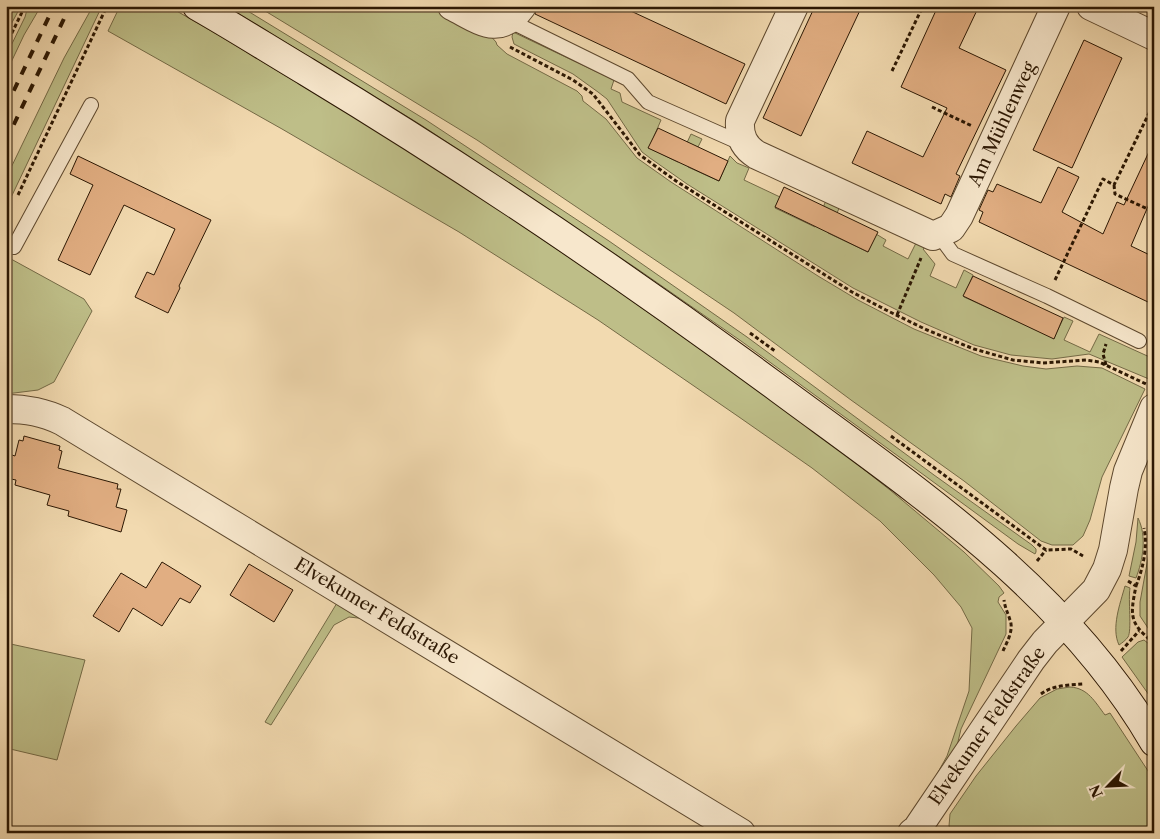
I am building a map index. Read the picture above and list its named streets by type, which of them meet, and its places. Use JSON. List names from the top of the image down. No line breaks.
{"streets":{"street":["Am Mühlenweg","Elvekumer Feldstraße"]},"north":"bottom left"}
